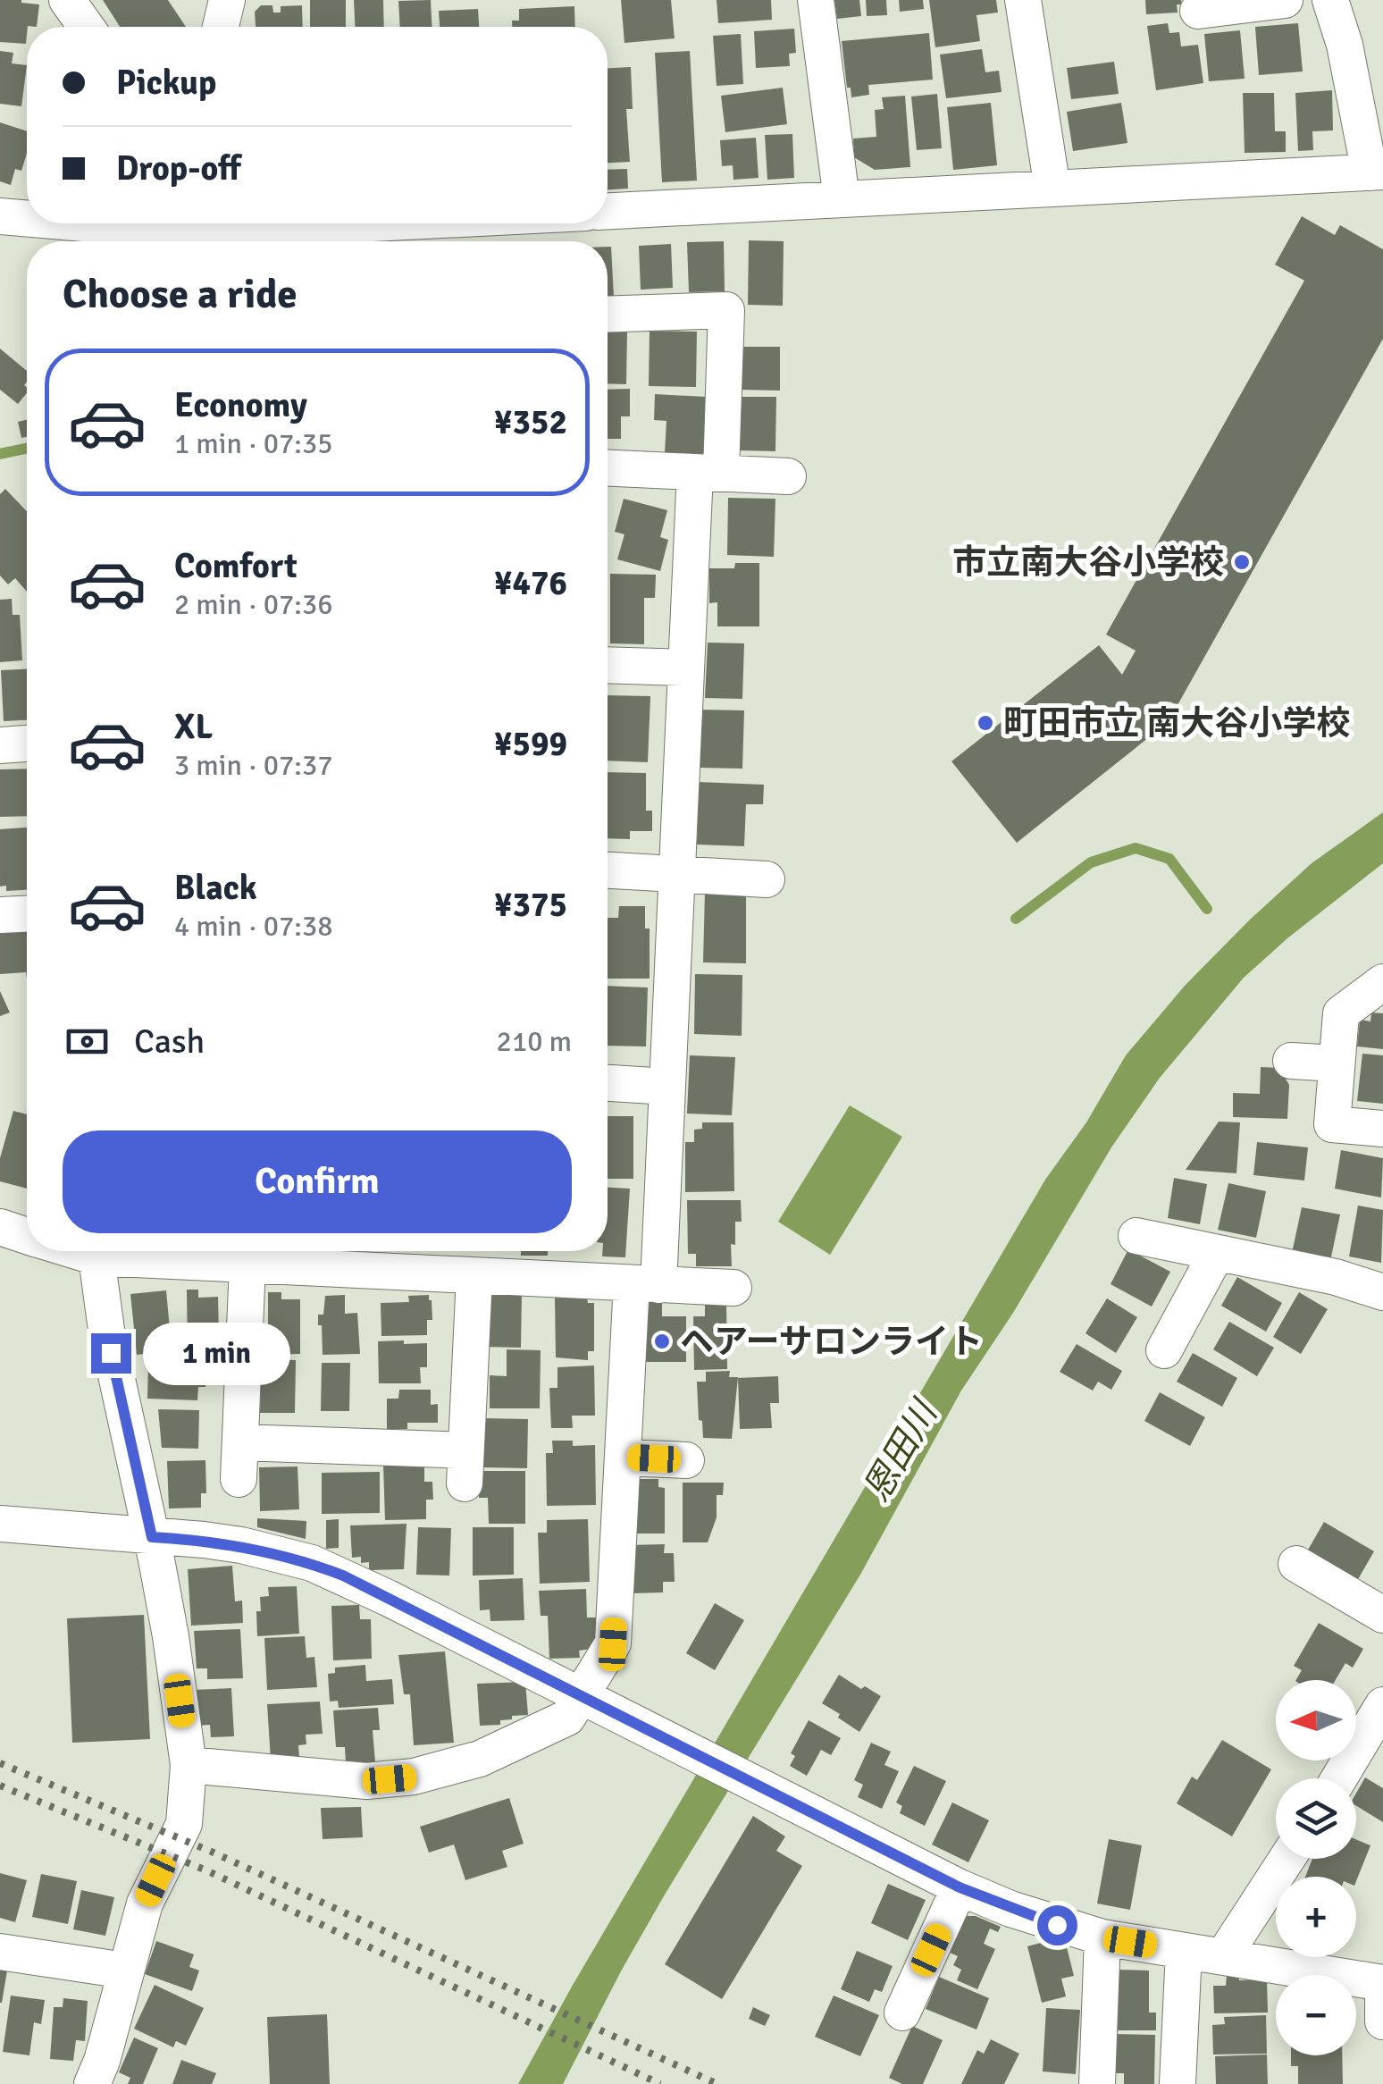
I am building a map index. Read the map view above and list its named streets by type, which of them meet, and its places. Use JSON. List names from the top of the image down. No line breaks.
{"water":["恩田川"],"places":["市立南大谷小学校","町田市立 南大谷小学校","ヘアーサロンライト"],"north":"left","page":{"banner":["Pickup","Drop-off"],"heading":"Choose a ride","list":[{"name":"Economy","note":"1 min · 07:35","value":"¥352"},{"name":"Comfort","note":"2 min · 07:36","value":"¥476"},{"name":"XL","note":"3 min · 07:37","value":"¥599"},{"name":"Black","note":"4 min · 07:38","value":"¥375"}],"pay":["Cash","210 m"],"buttons":"Confirm","bubble":"1 min","map_buttons":["+","−"]}}
